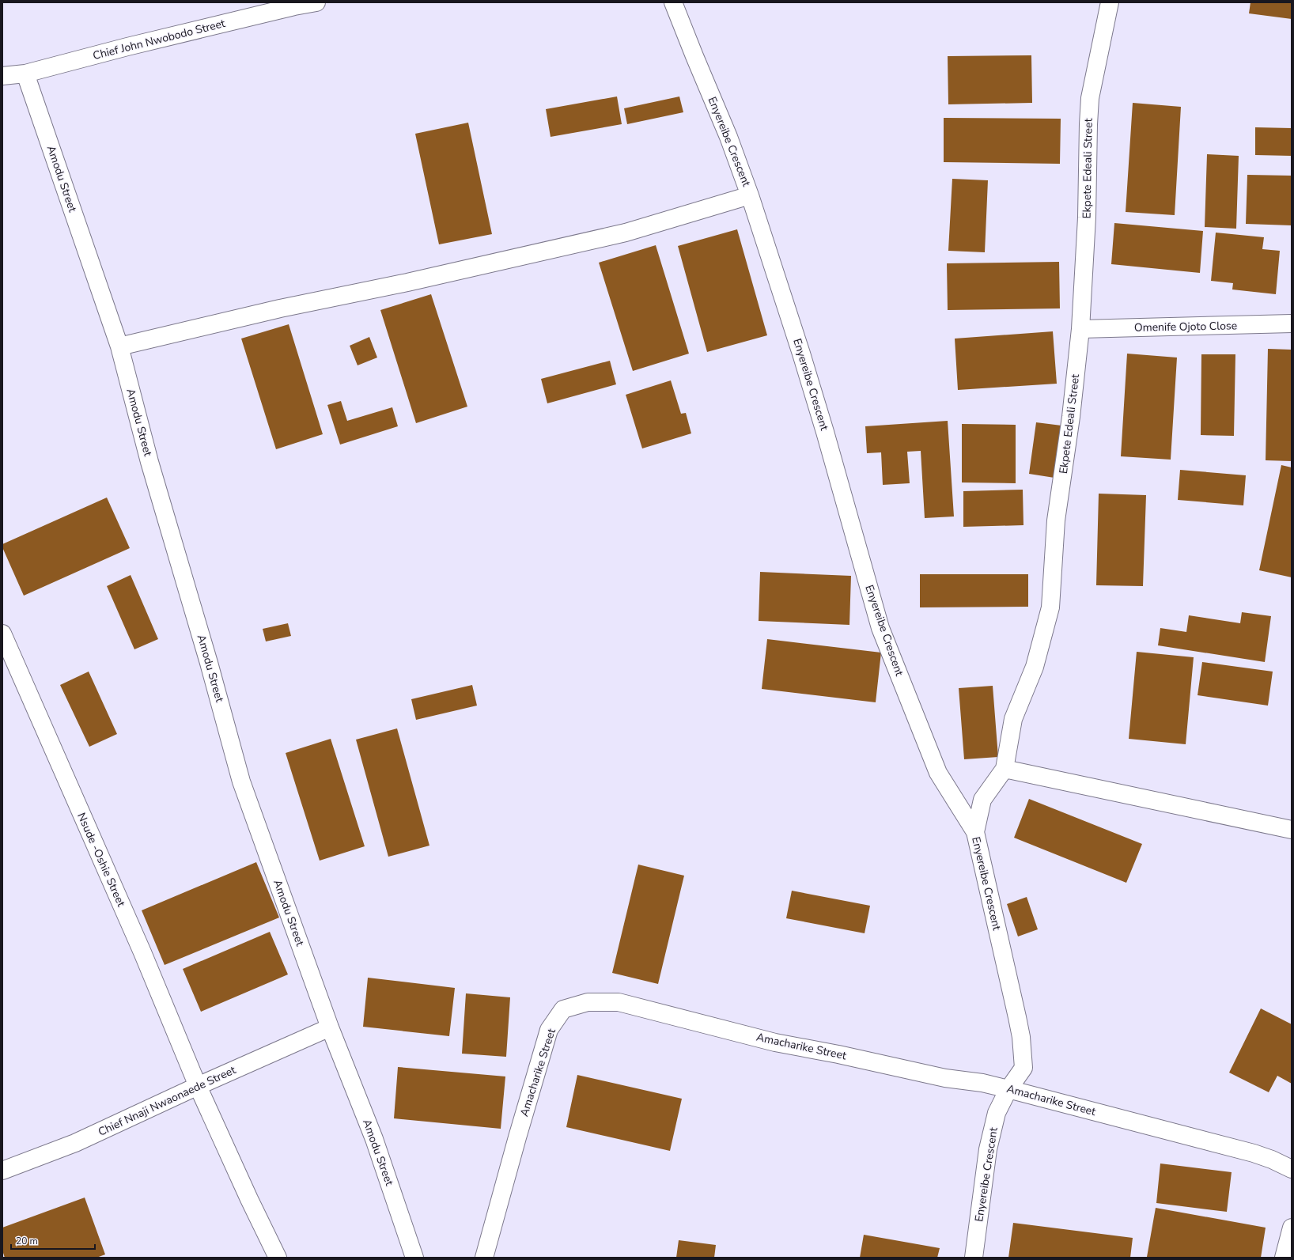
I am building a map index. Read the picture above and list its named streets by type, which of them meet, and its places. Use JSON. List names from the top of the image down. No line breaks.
{"streets":{"street":["Chief John Nwobodo Street","Enyereibe Crescent","Ekpete Edeali Street","Amodu Street","Omenife Ojoto Close","Nsude -Oshie Street","Amacharike Street","Chief Nnaji Nwaonaede Street"]},"crossings":[["Chief John Nwobodo Street","Amodu Street"],["Enyereibe Crescent","Ekpete Edeali Street"],["Enyereibe Crescent","Amacharike Street"],["Ekpete Edeali Street","Omenife Ojoto Close"],["Amodu Street","Chief Nnaji Nwaonaede Street"],["Nsude -Oshie Street","Chief Nnaji Nwaonaede Street"]],"scale_bar":"20 m"}
